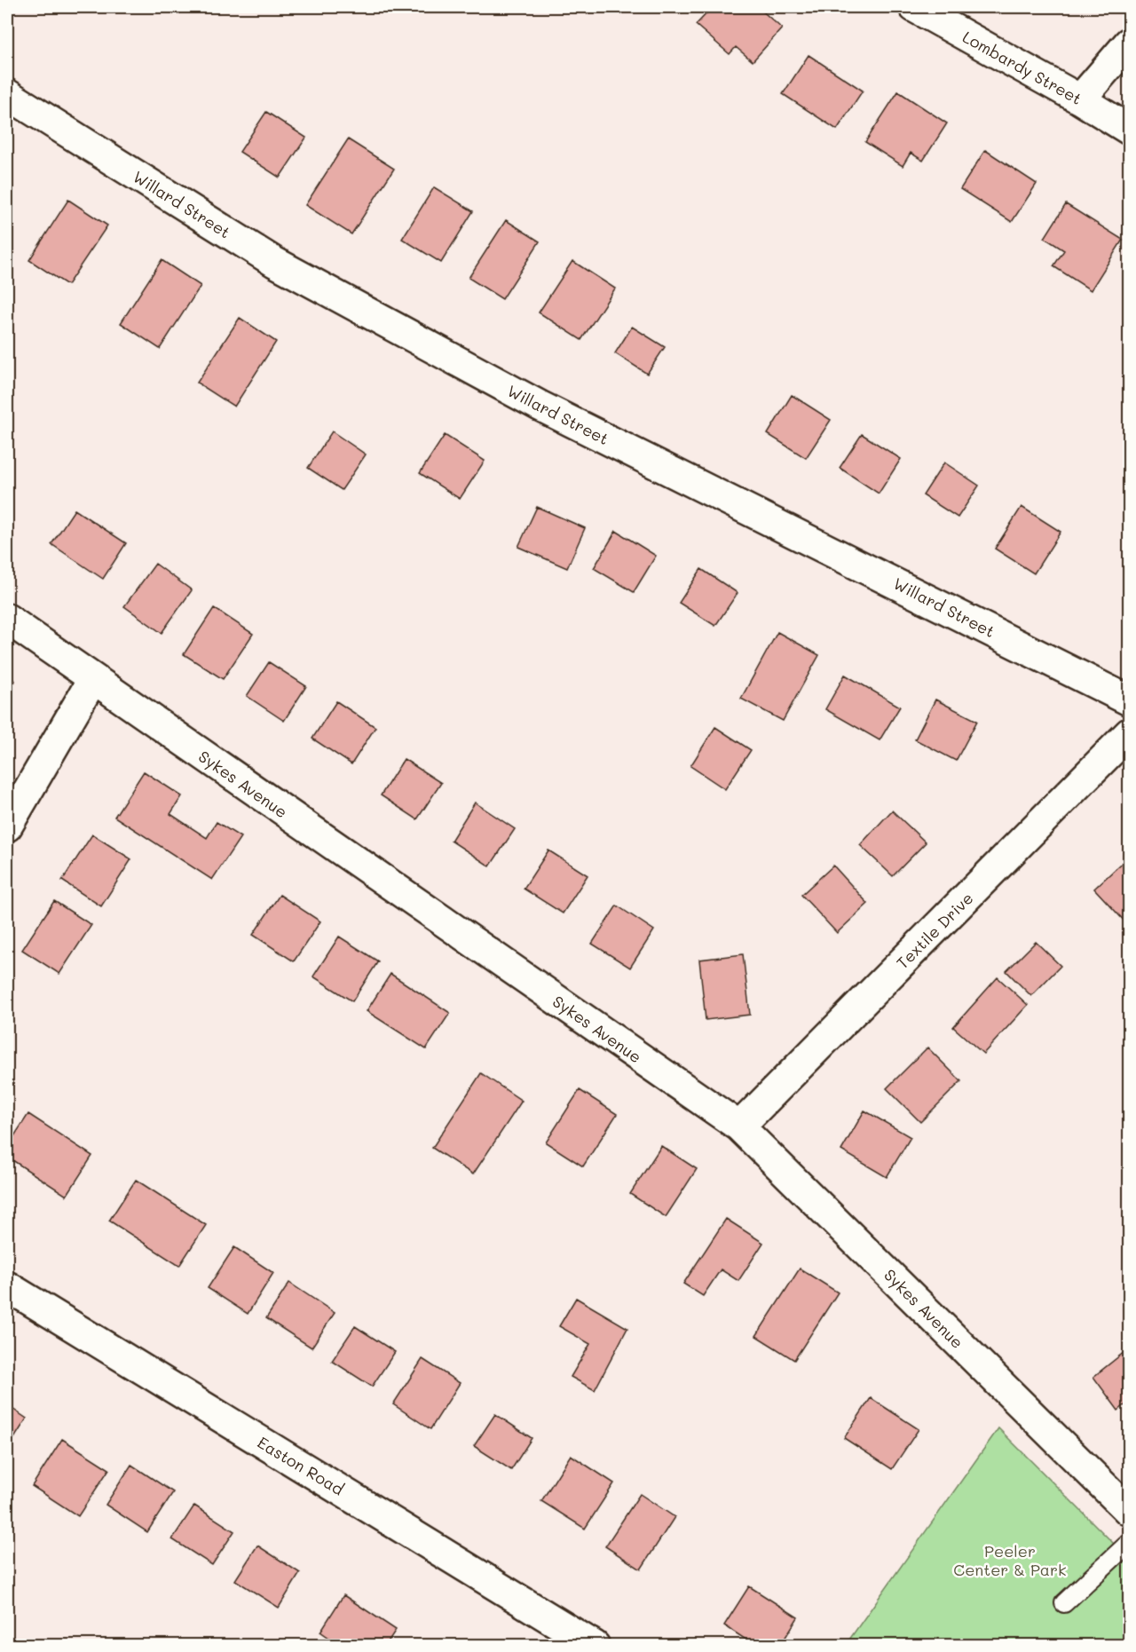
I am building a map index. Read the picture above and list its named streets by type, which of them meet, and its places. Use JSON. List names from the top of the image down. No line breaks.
{"streets":{"street":["Lombardy Street","Willard Street","Sykes Avenue","Textile Drive","Easton Road"]},"crossings":[["Sykes Avenue","Textile Drive"]],"parks":["Peeler Center & Park"]}
